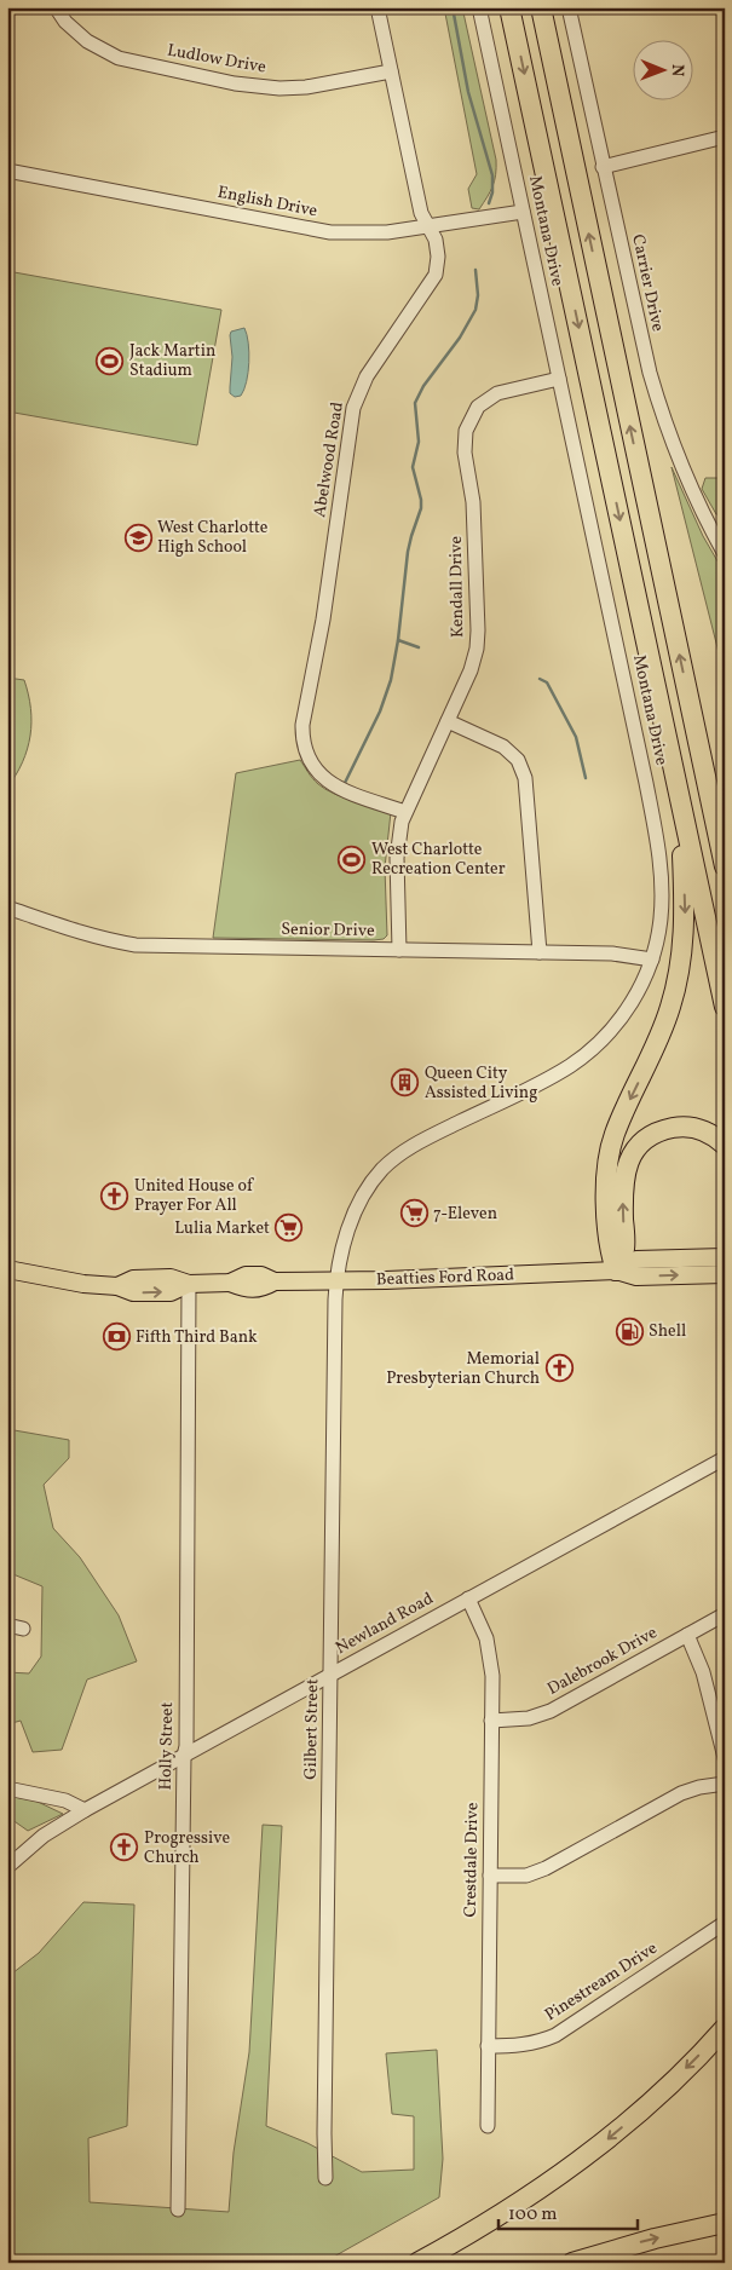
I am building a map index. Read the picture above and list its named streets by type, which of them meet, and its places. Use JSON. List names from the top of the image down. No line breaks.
{"streets":{"main road":["Beatties Ford Road"],"street":["Ludlow Drive","English Drive","Montana Drive","Carrier Drive","Abelwood Road","Kendall Drive","Senior Drive","Newland Road","Dalebrook Drive","Gilbert Street","Holly Street","Crestdale Drive","Pinestream Drive"]},"crossings":[["Ludlow Drive","Abelwood Road"],["English Drive","Montana Drive"],["English Drive","Abelwood Road"],["Montana Drive","Kendall Drive"],["Montana Drive","Senior Drive"],["Montana Drive","Beatties Ford Road"],["Montana Drive","Gilbert Street"],["Abelwood Road","Kendall Drive"],["Kendall Drive","Senior Drive"],["Beatties Ford Road","Gilbert Street"],["Beatties Ford Road","Holly Street"],["Newland Road","Gilbert Street"],["Newland Road","Holly Street"],["Newland Road","Crestdale Drive"],["Dalebrook Drive","Crestdale Drive"],["Crestdale Drive","Pinestream Drive"]],"places":{"sports":["Jack Martin Stadium","West Charlotte Recreation Center"],"school or university":["West Charlotte High School"],"building":["Queen City Assisted Living"],"church":["United House of Prayer For All","Memorial Presbyterian Church","Progressive Church"],"supermarket":["7-Eleven","Lulia Market"],"fuel station":["Shell"],"bank":["Fifth Third Bank"]},"scale_bar":"100 m","north":"right"}
